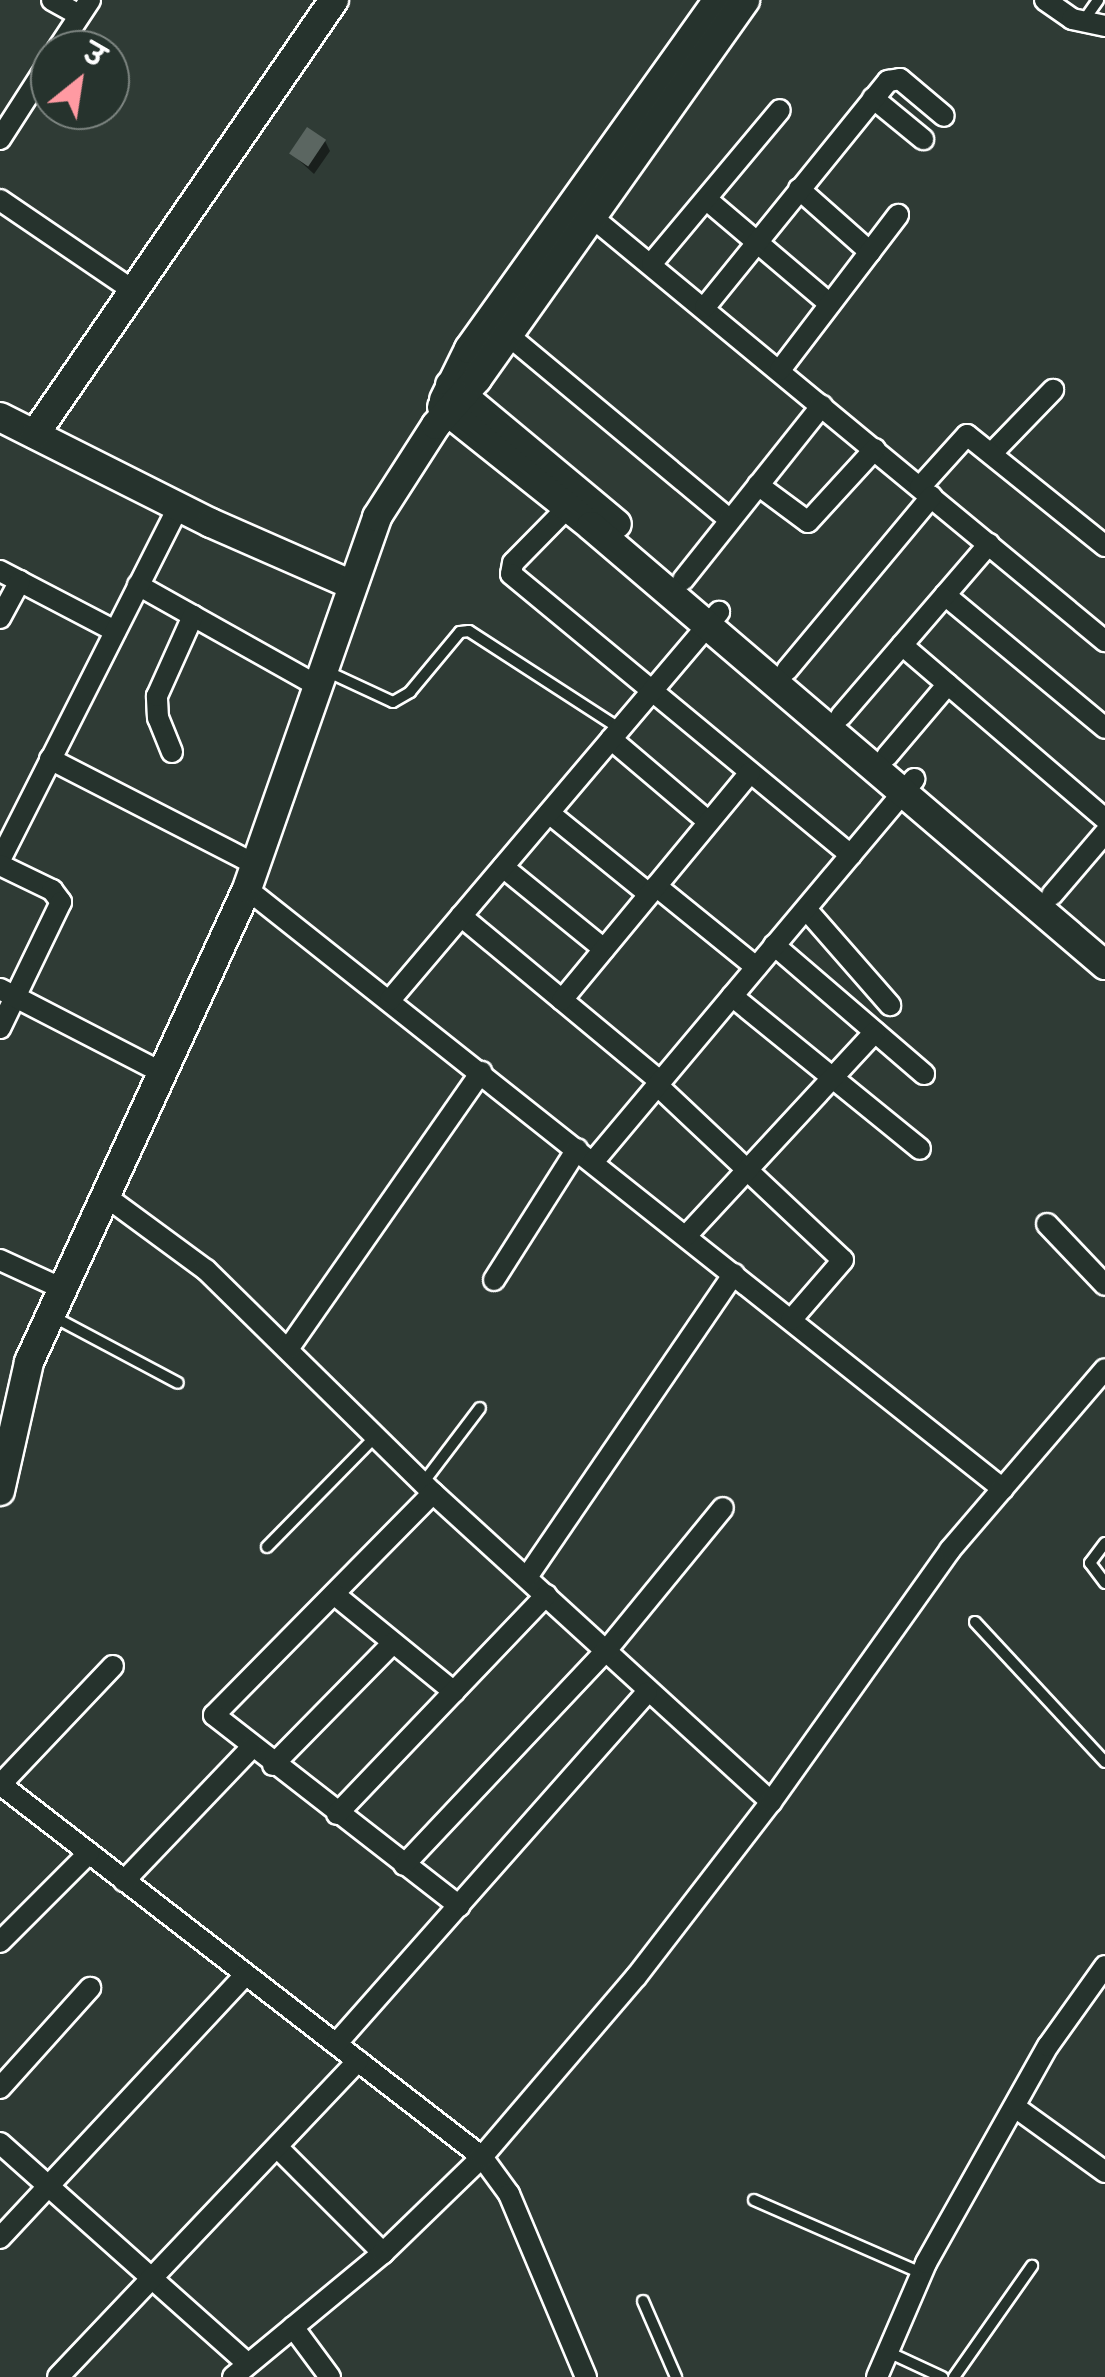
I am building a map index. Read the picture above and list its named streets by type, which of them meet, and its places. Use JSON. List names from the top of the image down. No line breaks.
{"north":"top right"}
